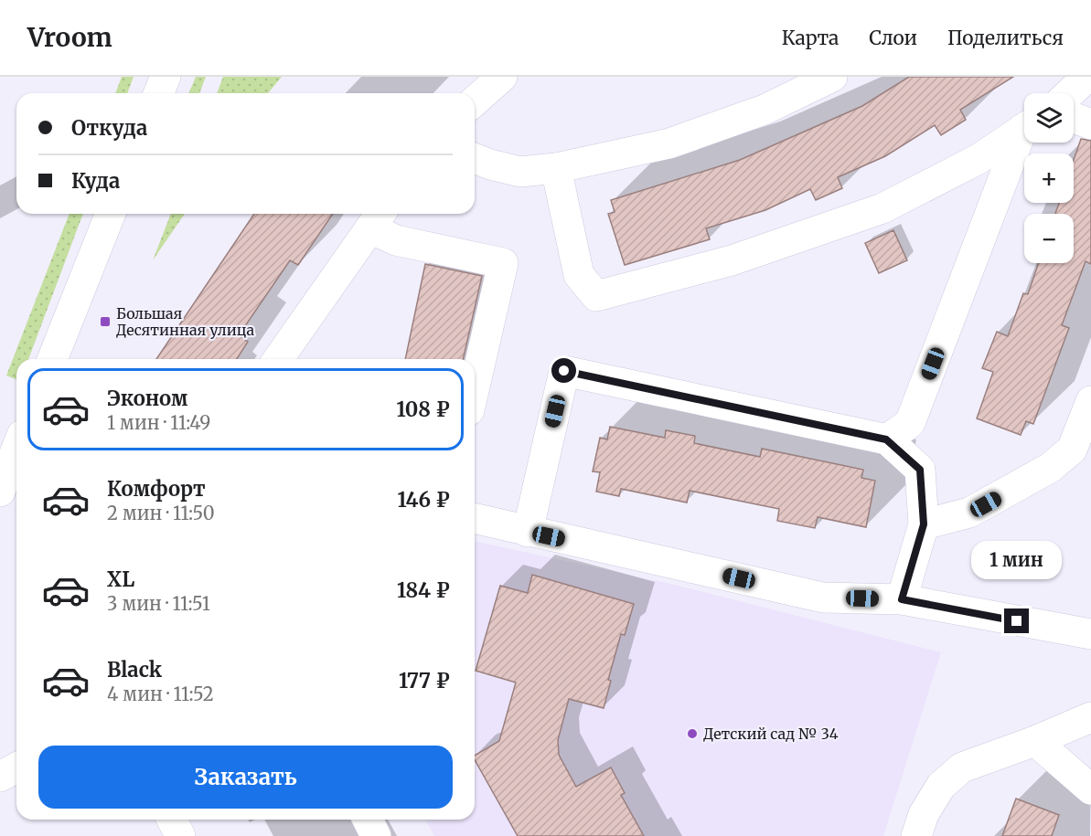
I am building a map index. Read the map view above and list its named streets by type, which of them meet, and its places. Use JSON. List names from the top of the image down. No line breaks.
{"places":{"transit":["Большая Десятинная улица"],"other":["Детский сад № 34"]},"page":{"header":"Vroom","nav":["Карта","Слои","Поделиться"],"map_buttons":["+","−"],"banner":["Откуда","Куда"],"list":[{"name":"Эконом","note":"1 мин · 11:49","value":"108 ₽"},{"name":"Комфорт","note":"2 мин · 11:50","value":"146 ₽"},{"name":"XL","note":"3 мин · 11:51","value":"184 ₽"},{"name":"Black","note":"4 мин · 11:52","value":"177 ₽"}],"bubble":"1 мин","buttons":"Заказать"}}
